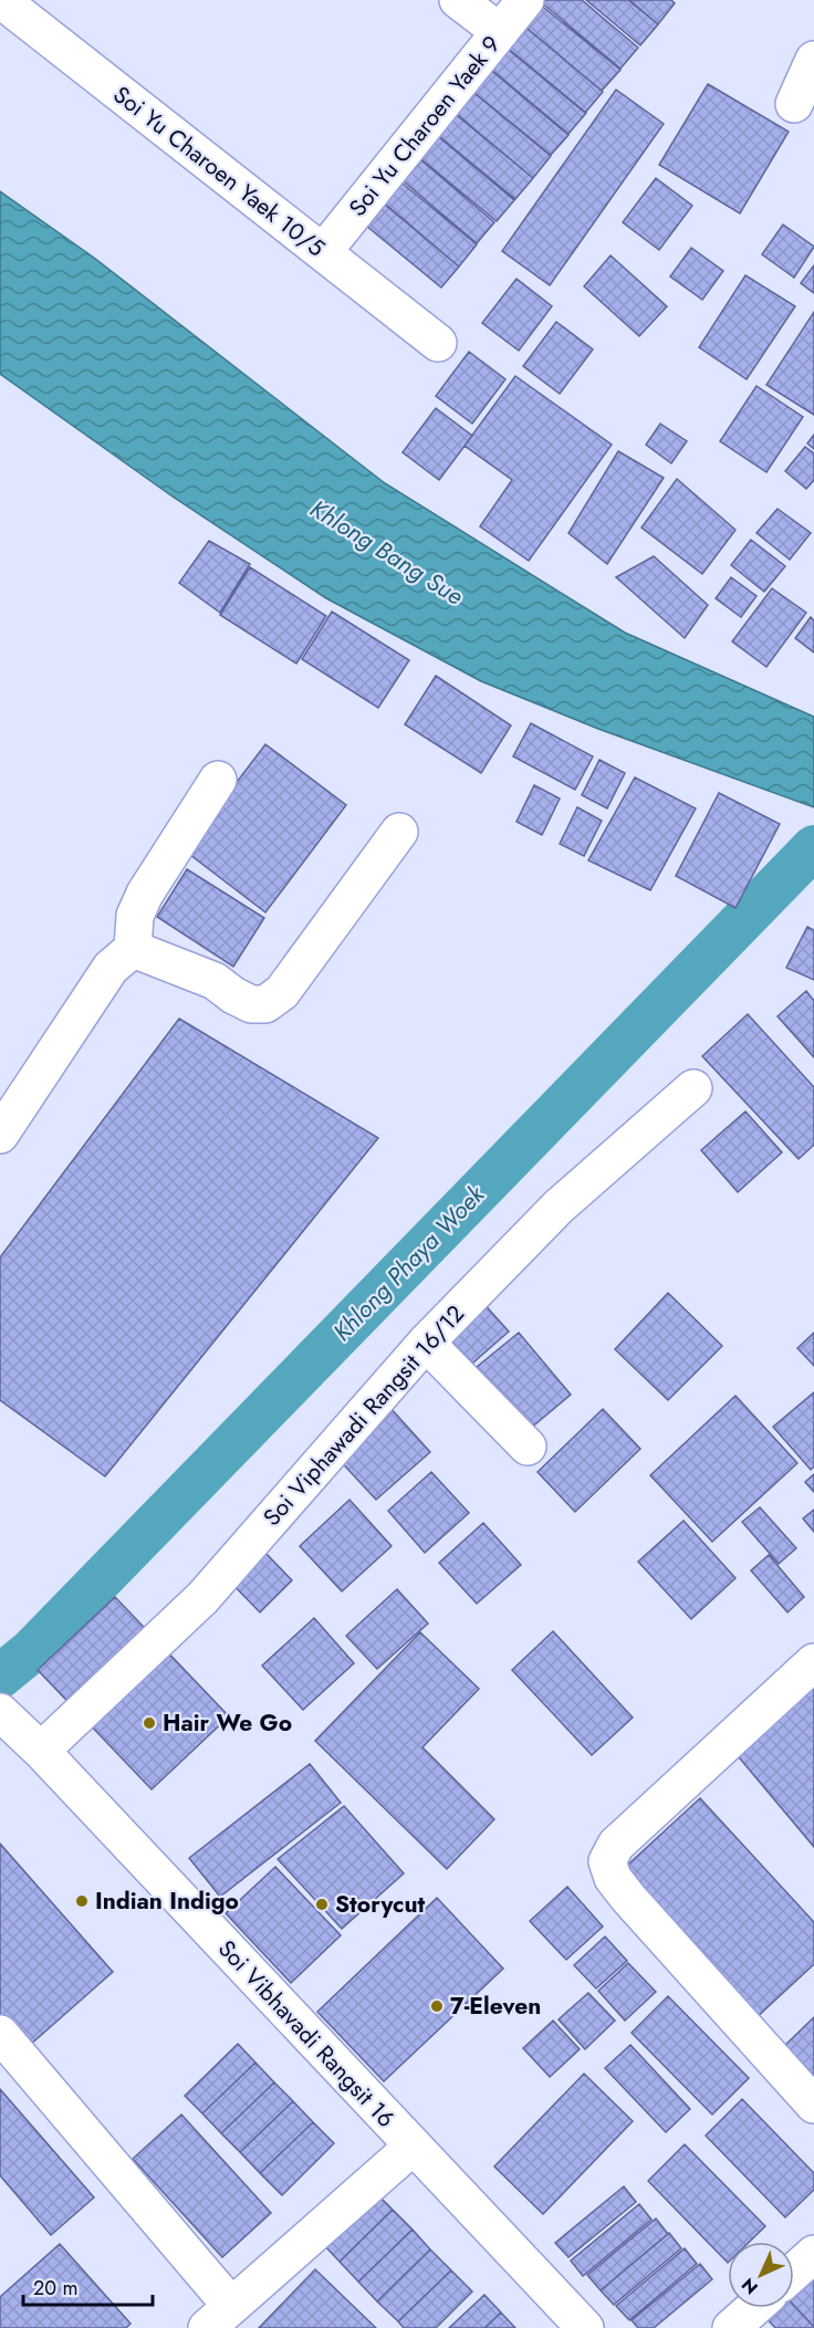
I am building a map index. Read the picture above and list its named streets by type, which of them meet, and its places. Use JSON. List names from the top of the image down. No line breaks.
{"streets":{"street":["Soi Yu Charoen Yaek 9","Soi Yu Charoen Yaek 10/5","Soi Viphawadi Rangsit 16/12","Soi Vibhavadi Rangsit 16"]},"crossings":[["Soi Yu Charoen Yaek 9","Soi Yu Charoen Yaek 10/5"],["Soi Viphawadi Rangsit 16/12","Soi Vibhavadi Rangsit 16"]],"water":["Khlong Bang Sue","Khlong Phaya Woek"],"places":["Hair We Go","Indian Indigo","Storycut","7-Eleven"],"scale_bar":"20 m","north":"bottom left"}
